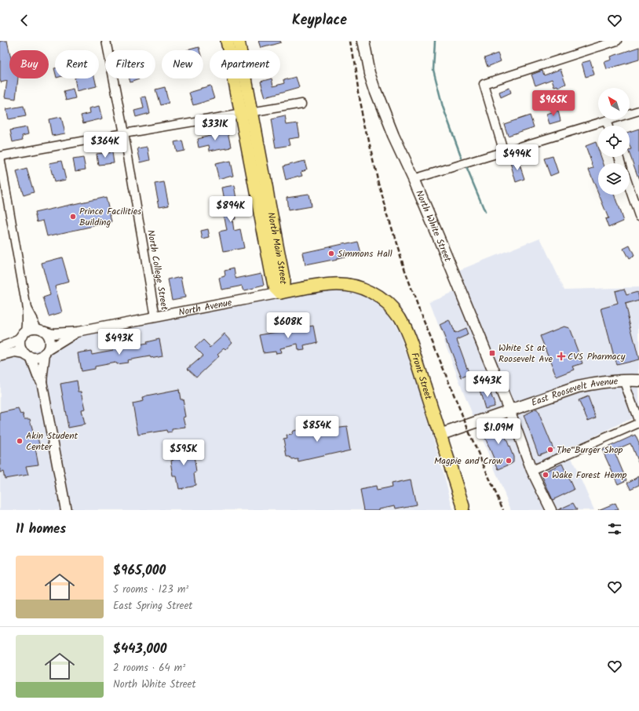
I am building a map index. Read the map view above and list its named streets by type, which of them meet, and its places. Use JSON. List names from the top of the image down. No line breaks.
{"streets":{"main road":["North White Street","North Main Street","North Avenue","Front Street","East Roosevelt Avenue"],"street":["North College Street"]},"crossings":[["North White Street","East Roosevelt Avenue"],["North Main Street","North Avenue"],["North College Street","North Avenue"],["North Avenue","Front Street"],["Front Street","East Roosevelt Avenue"]],"places":{"other":["Prince Facilities Building","Simmons Hall","Akin Student Center","The Burger Shop","Magpie and Crow","Wake Forest Hemp"],"transit":["White St at Roosevelt Ave"],"health":["CVS Pharmacy"]},"north":"top left","page":{"header":"Keyplace","chip":["Buy","Rent","Filters","New","Apartment"],"price":["$965K","$331K","$364K","$494K","$894K","$608K","$493K","$443K","$854K","$1.09M","$595K"],"heading":"11 homes","list":[{"name":"$965,000","note":"5 rooms · 123 m² · East Spring Street"},{"name":"$443,000","note":"2 rooms · 64 m² · North White Street"}]}}
